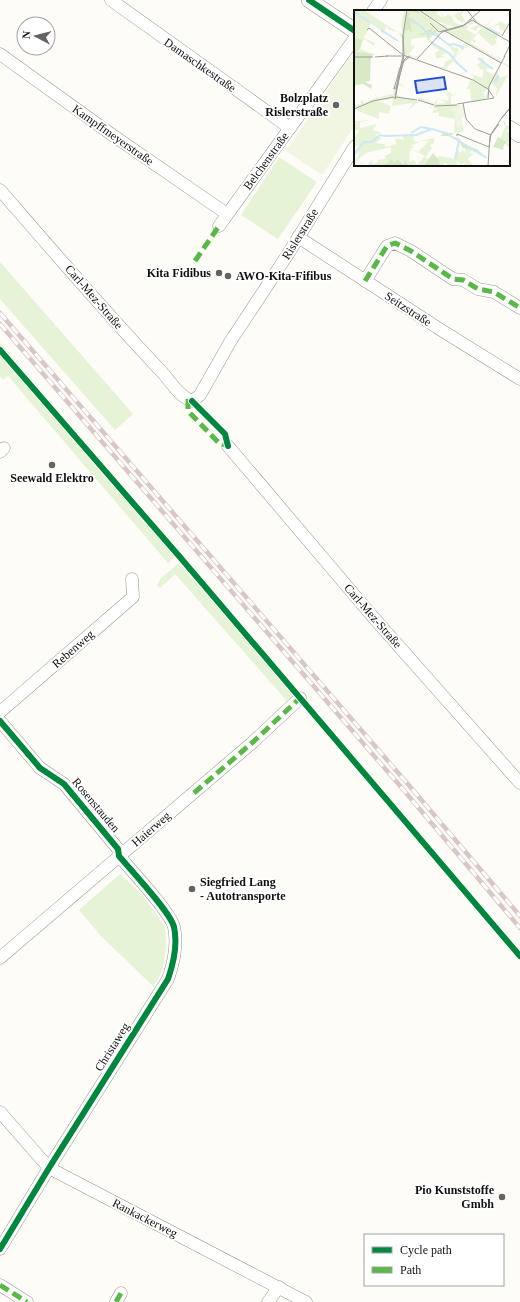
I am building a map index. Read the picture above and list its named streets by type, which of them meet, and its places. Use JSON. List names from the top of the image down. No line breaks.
{"streets":{"street":["Damaschkestraße","Kampffmeyerstraße","Belchenstraße","Rislerstraße","Carl-Mez-Straße","Seitzstraße","Rebenweg","Rosenstauden","Haierweg","Christaweg","Rankackerweg"]},"crossings":[["Damaschkestraße","Belchenstraße"],["Kampffmeyerstraße","Belchenstraße"],["Rislerstraße","Carl-Mez-Straße"],["Rislerstraße","Seitzstraße"],["Rosenstauden","Haierweg"],["Rosenstauden","Christaweg"],["Haierweg","Christaweg"],["Christaweg","Rankackerweg"]],"places":["Bolzplatz Rislerstraße","Kita Fidibus","AWO-Kita-Fifibus","Seewald Elektro","Siegfried Lang - Autotransporte","Pio Kunststoffe Gmbh"],"legend":["Cycle path","Path"],"north":"left"}
